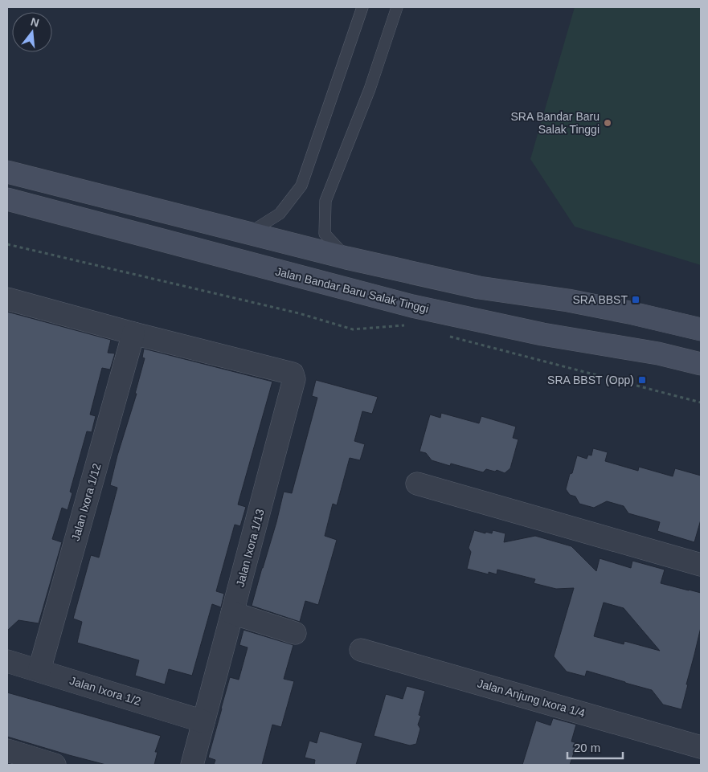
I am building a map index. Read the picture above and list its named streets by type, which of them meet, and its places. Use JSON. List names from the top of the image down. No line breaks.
{"streets":{"main road":["Jalan Bandar Baru Salak Tinggi"],"street":["Jalan Ixora 1/12","Jalan Ixora 1/13","Jalan Ixora 1/2","Jalan Anjung Ixora 1/4"]},"crossings":[["Jalan Ixora 1/12","Jalan Ixora 1/13"],["Jalan Ixora 1/12","Jalan Ixora 1/2"],["Jalan Ixora 1/13","Jalan Ixora 1/2"]],"places":{"other":["SRA Bandar Baru Salak Tinggi"],"transit":["SRA BBST","SRA BBST (Opp)"]},"scale_bar":"20 m","north":"top"}
